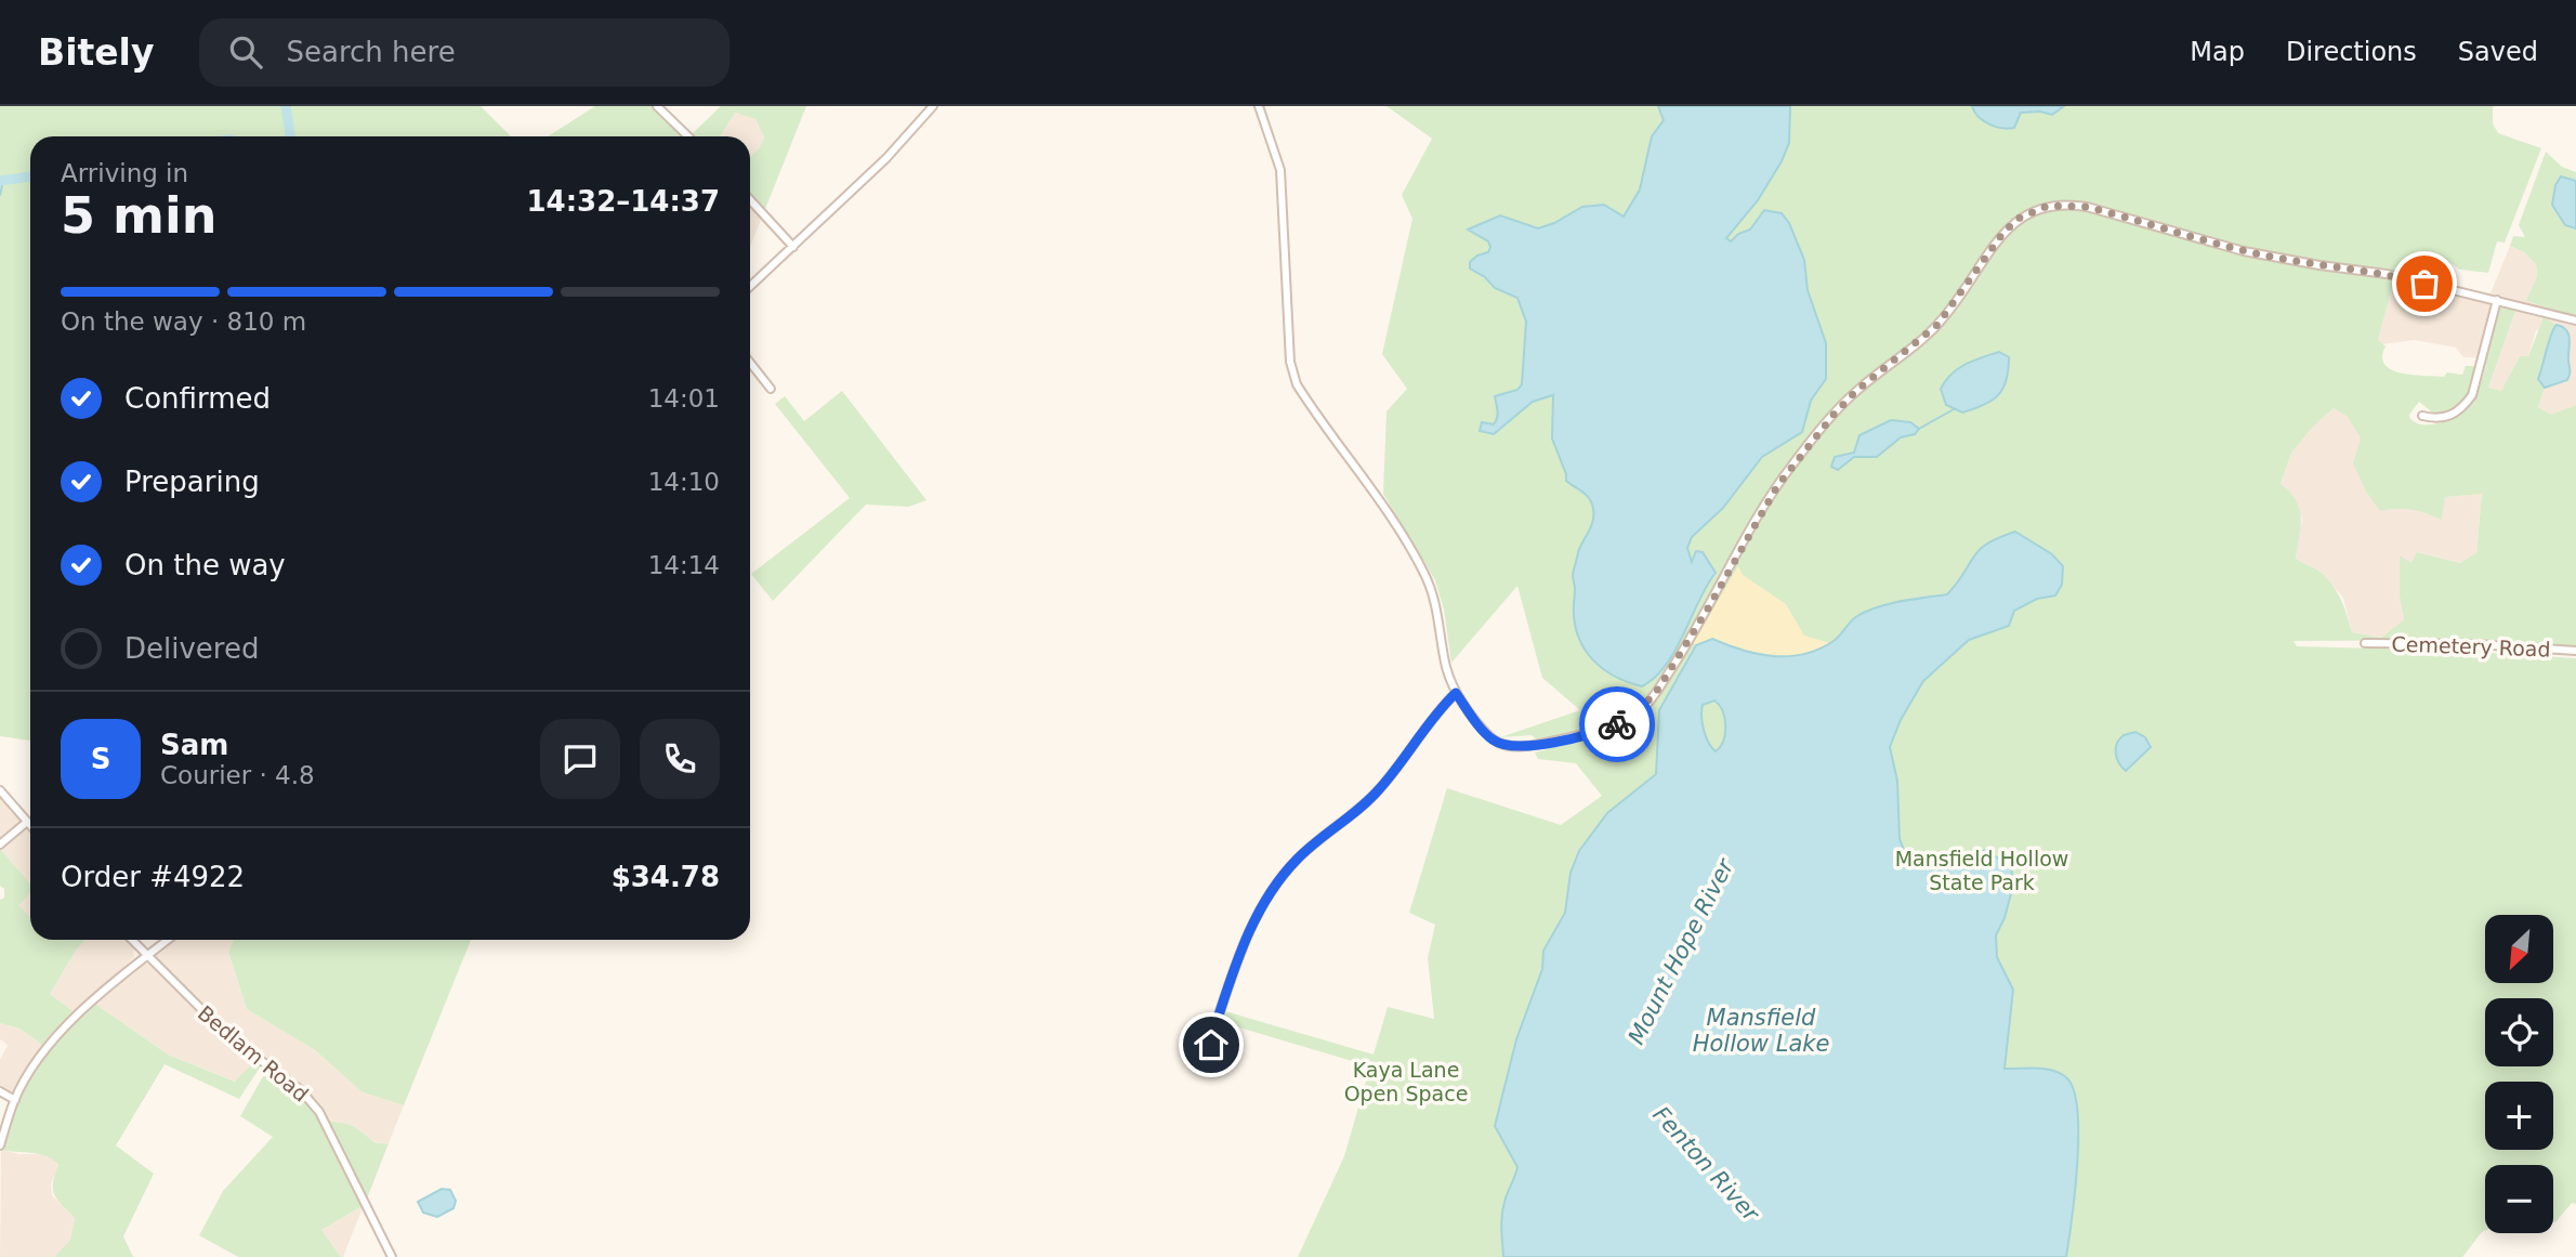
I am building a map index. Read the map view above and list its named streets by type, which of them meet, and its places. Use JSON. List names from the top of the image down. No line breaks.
{"streets":{"street":["Cemetery Road","Bedlam Road"]},"water":["Mount Hope River","Mansfield Hollow Lake","Fenton River"],"parks":["Mansfield Hollow State Park","Kaya Lane Open Space"],"north":"bottom left","page":{"header":"Bitely","search":"Search here","nav":["Map","Directions","Saved"],"heading":["5 min","Arriving in","14:32–14:37"],"panel":["Sam","Courier · 4.8","Order #4922","$34.78"],"bar":"On the way · 810 m","list":[["Confirmed","14:01"],["Preparing","14:10"],["On the way","14:14"],"Delivered"],"round":"S","map_buttons":["+","−"]}}
